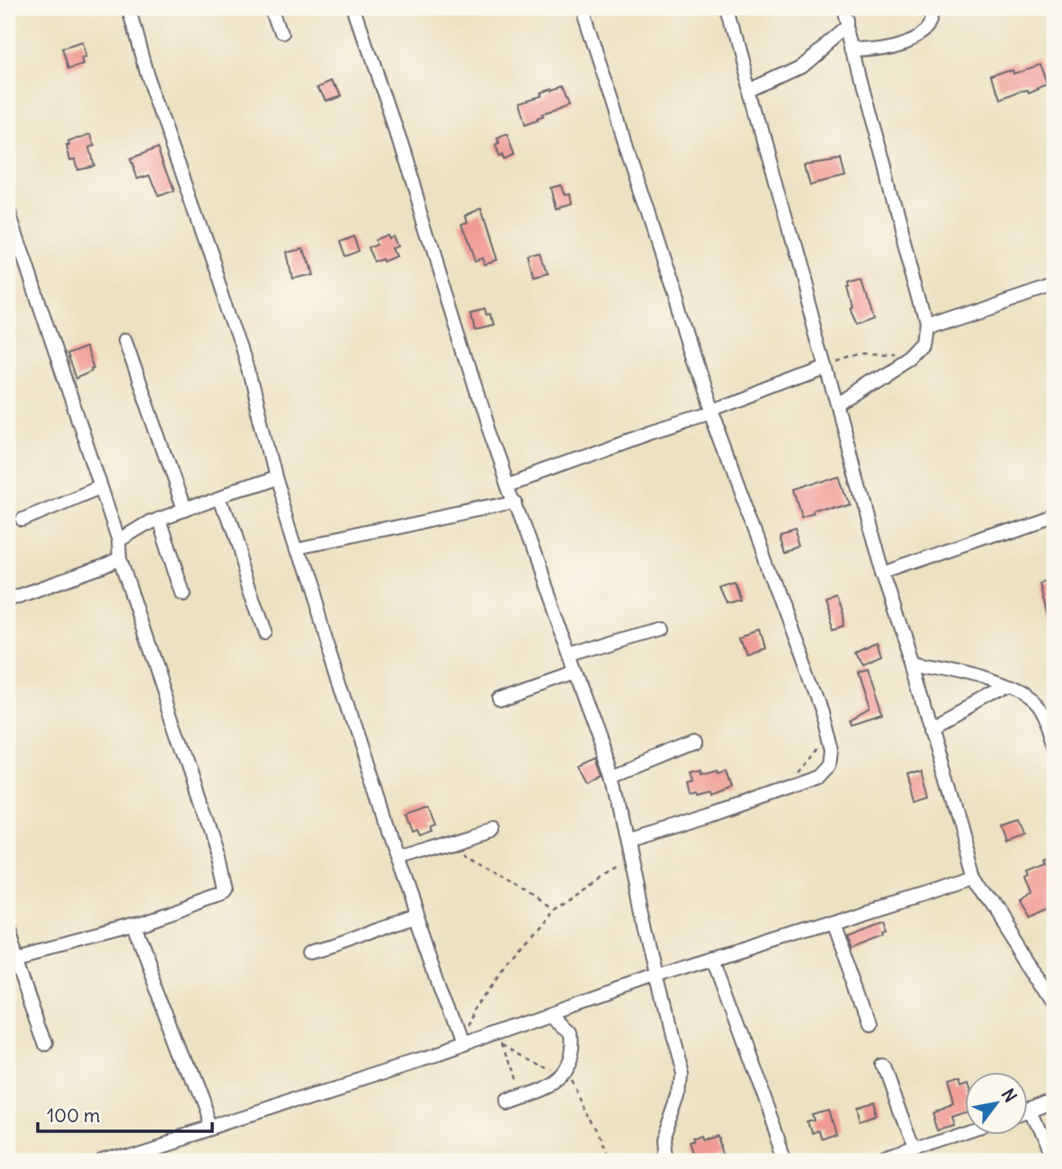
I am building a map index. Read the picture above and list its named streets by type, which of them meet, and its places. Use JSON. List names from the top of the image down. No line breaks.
{"scale_bar":"100 m","north":"top right"}
